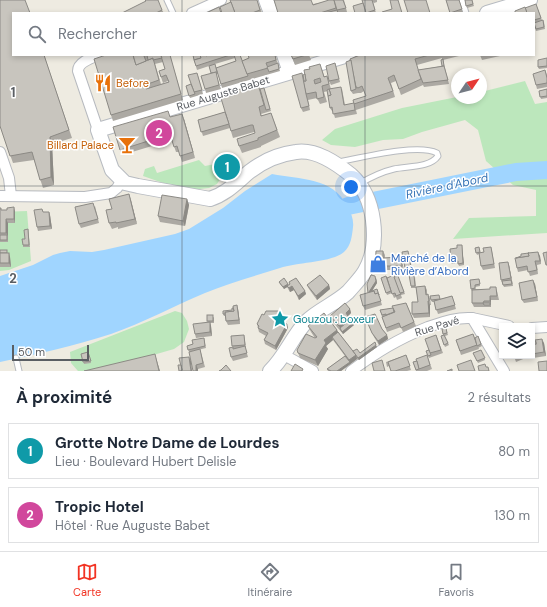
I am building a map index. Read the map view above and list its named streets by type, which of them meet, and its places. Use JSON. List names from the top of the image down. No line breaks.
{"streets":{"street":["Rue Auguste Babet","Rue Pavé"]},"water":["Rivière d'Abord"],"places":{"restaurant":["Before"],"bar":["Billard Palace"],"shop":["Marché de la Rivière d’Abord"],"place":["Gouzou : boxeur"]},"scale_bar":"50 m","north":"top right","page":{"search":"Rechercher","pins":["2","1"],"scale":"50 m","heading":["À proximité","2 résultats"],"list":[{"mark":"1","name":"Grotte Notre Dame de Lourdes","note":"Lieu · Boulevard Hubert Delisle","value":"80 m"},{"mark":"2","name":"Tropic Hotel","note":"Hôtel · Rue Auguste Babet","value":"130 m"}],"nav":["Carte","Itinéraire","Favoris"]},"grid":{"rows":["1","2"]}}
